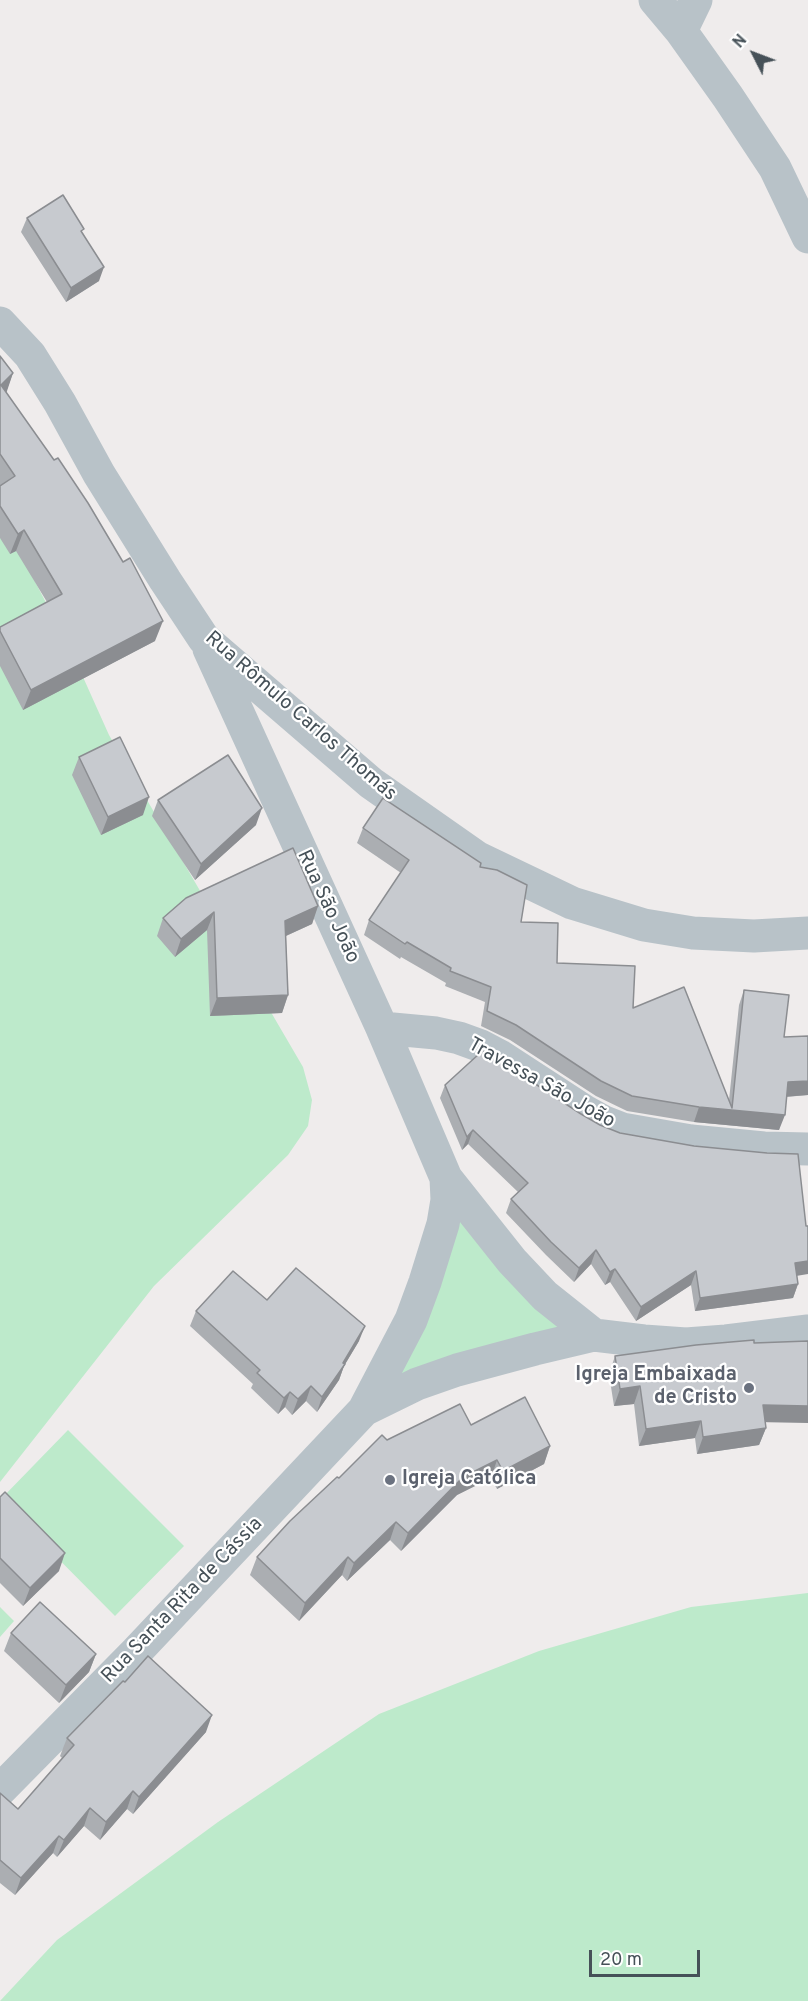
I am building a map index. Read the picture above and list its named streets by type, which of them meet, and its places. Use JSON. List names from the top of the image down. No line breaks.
{"streets":{"street":["Rua Rômulo Carlos Thomás","Rua São João","Travessa São João","Rua Santa Rita de Cássia"]},"crossings":[["Rua Rômulo Carlos Thomás","Rua São João"],["Rua São João","Travessa São João"],["Rua São João","Rua Santa Rita de Cássia"]],"places":["Igreja Embaixada de Cristo","Igreja Católica"],"scale_bar":"20 m","north":"top left"}
